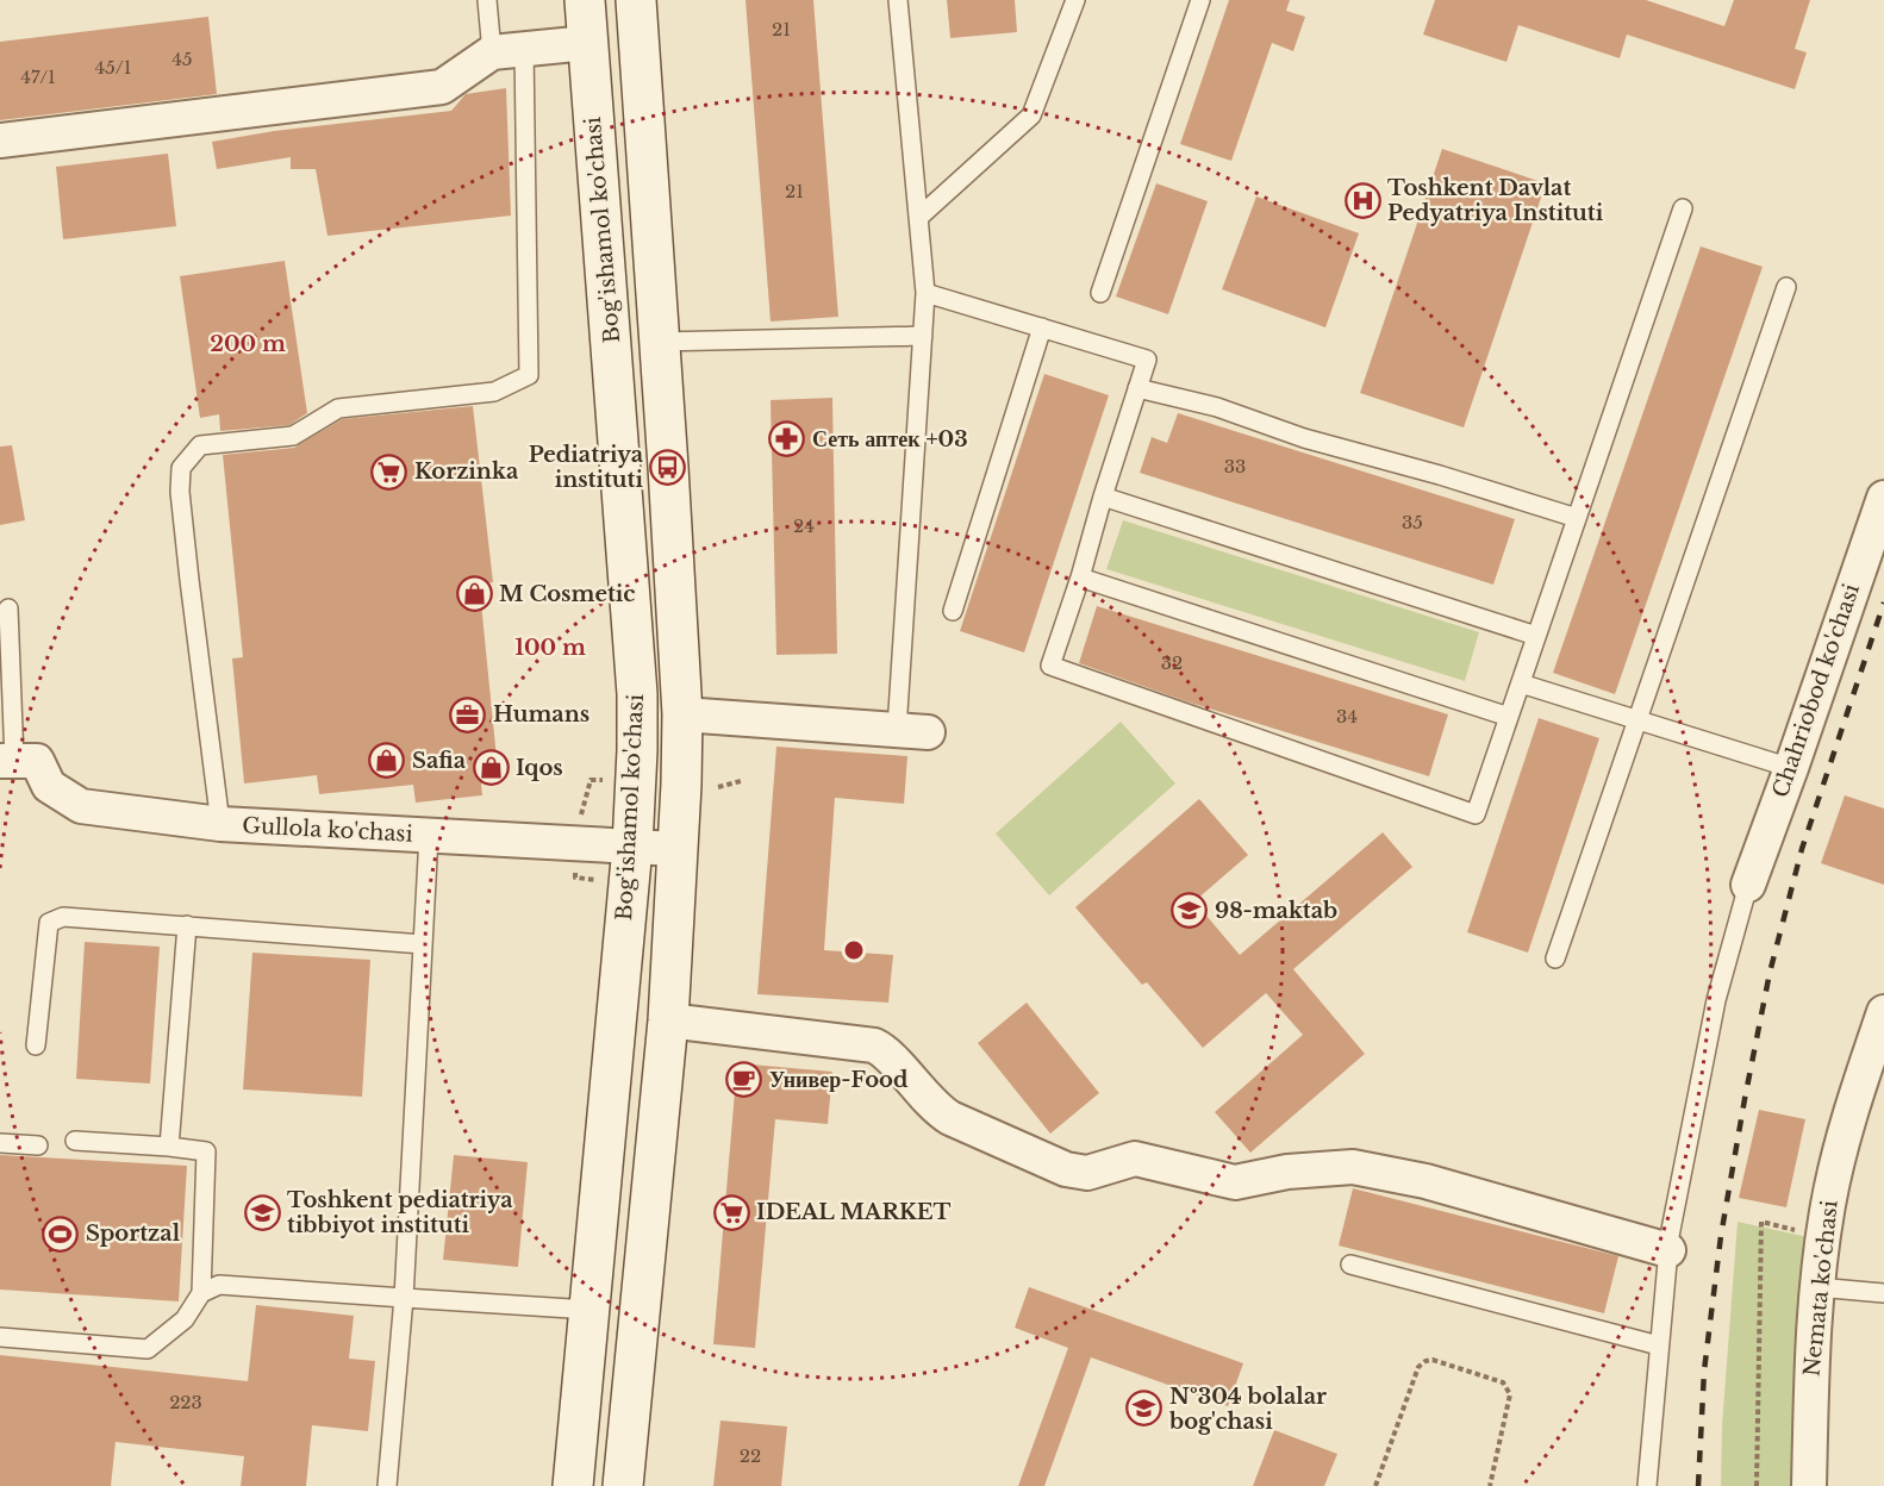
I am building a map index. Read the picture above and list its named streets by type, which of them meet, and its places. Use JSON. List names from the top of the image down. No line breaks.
{"streets":{"main road":["Bog'ishamol ko'chasi"],"street":["Chahriobod ko'chasi","Gullola ko'chasi","Nemata ko'chasi"]},"crossings":[["Bog'ishamol ko'chasi","Gullola ko'chasi"]],"places":{"hospital":["Toshkent Davlat Pedyatriya Instituti"],"pharmacy":["Сеть аптек +03"],"bus stop":["Pediatriya instituti"],"supermarket":["Korzinka","IDEAL MARKET"],"shop":["M Cosmetic","Safia","Iqos"],"office":["Humans"],"school or university":["98-maktab","Toshkent pediatriya tibbiyot instituti","№304 bolalar bog'chasi"],"cafe":["Универ-Food"],"sports":["Sportzal"]},"house_numbers":["21","45","45/1","47/1","21","33","35","24","32","34","223","22"],"rings":["200 m","100 m"]}
